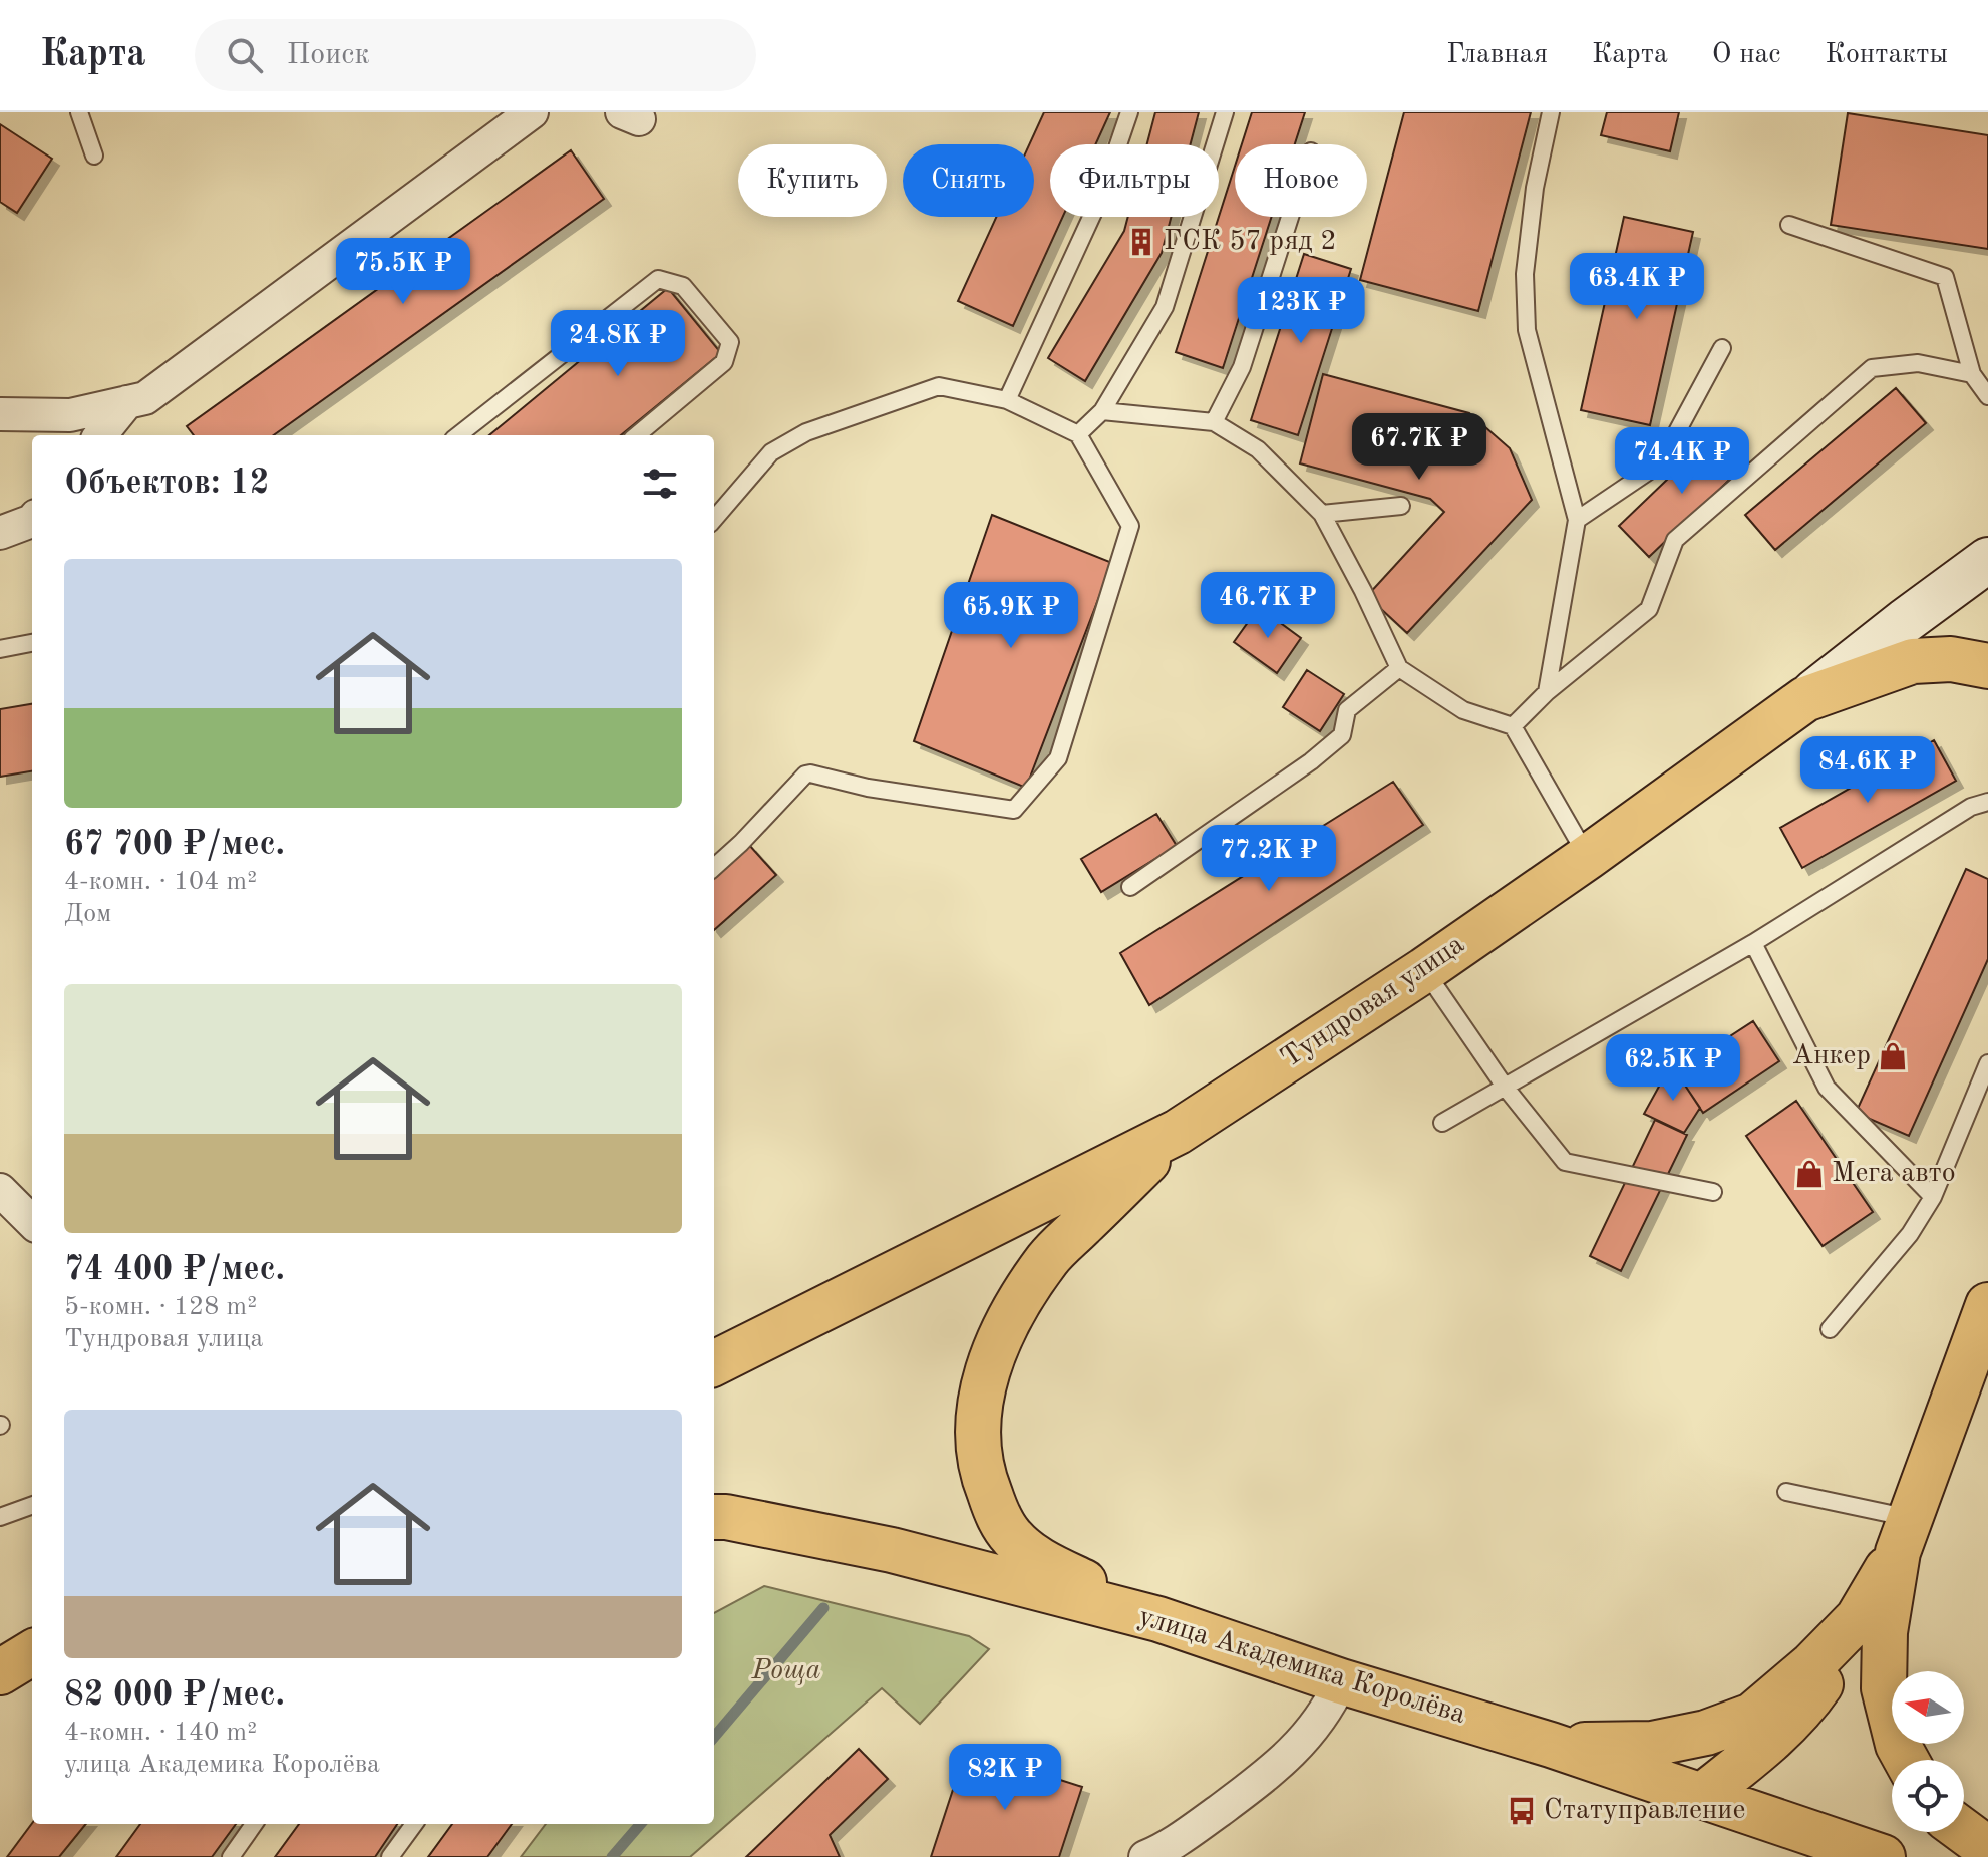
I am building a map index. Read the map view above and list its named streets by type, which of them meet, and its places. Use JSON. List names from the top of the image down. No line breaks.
{"streets":{"main road":["Тундровая улица","улица Академика Королёва"]},"parks":["Роща"],"places":{"building":["ГСК 57 ряд 2"],"shop":["Анкер","Мега авто"],"bus stop":["Статуправление"]},"north":"left","page":{"header":"Карта","search":"Поиск","nav":["Главная","Карта","О нас","Контакты"],"chip":["Купить","Снять","Фильтры","Новое"],"price":["75.5K ₽","63.4K ₽","123K ₽","24.8K ₽","67.7K ₽","74.4K ₽","46.7K ₽","65.9K ₽","84.6K ₽","77.2K ₽","62.5K ₽","82K ₽"],"heading":"Объектов: 12","list":[{"name":"67 700 ₽/мес.","note":"4-комн. · 104 m² · Дом"},{"name":"74 400 ₽/мес.","note":"5-комн. · 128 m² · Тундровая улица"},{"name":"82 000 ₽/мес.","note":"4-комн. · 140 m² · улица Академика Королёва"}]}}
